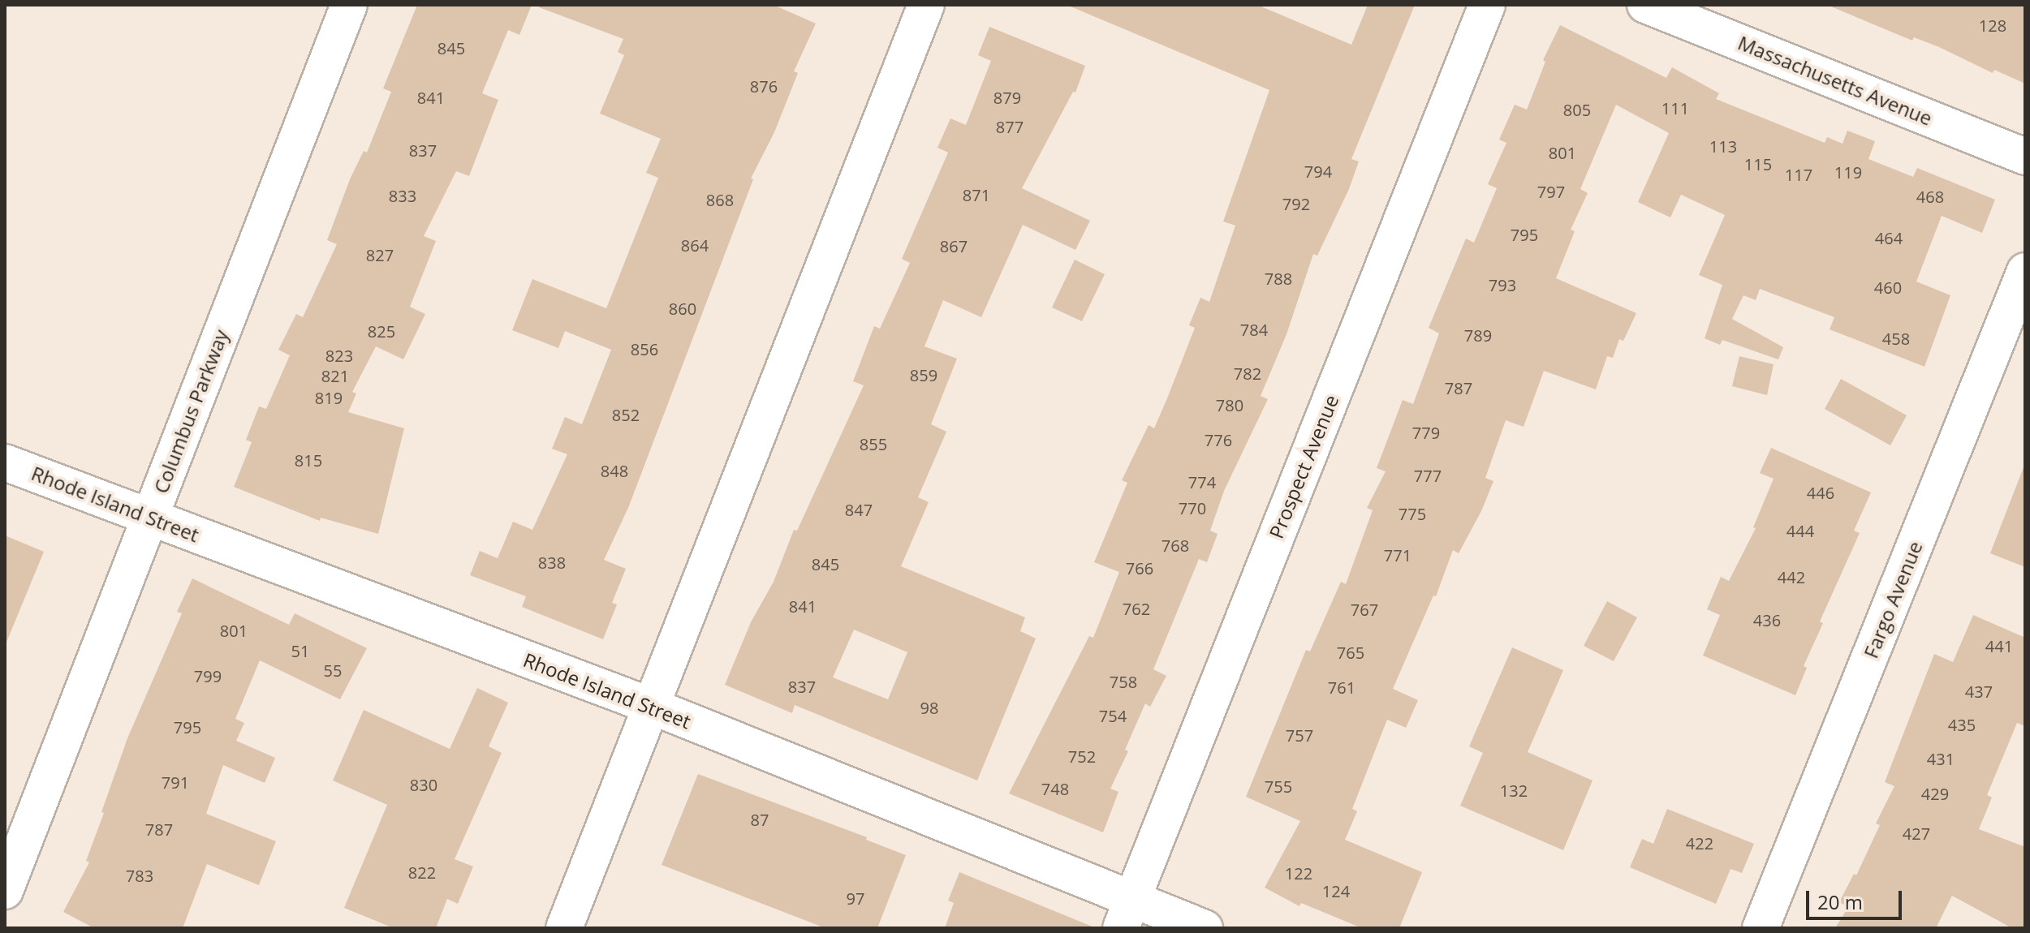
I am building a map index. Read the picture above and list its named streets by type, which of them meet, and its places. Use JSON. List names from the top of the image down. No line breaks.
{"streets":{"street":["Massachusetts Avenue","Columbus Parkway","Prospect Avenue","Rhode Island Street","Fargo Avenue"]},"crossings":[["Columbus Parkway","Rhode Island Street"],["Prospect Avenue","Rhode Island Street"]],"house_numbers":["128","845","876","841","879","111","805","877","113","837","801","115","794","119","117","797","871","833","468","868","792","795","464","864","867","827","788","793","460","860","784","825","789","458","856","823","782","859","821","787","819","780","852","779","776","855","815","848","777","774","446","770","847","775","444","768","771","838","845","766","442","841","762","767","436","801","441","51","765","55","799","758","837","761","437","98","754","435","795","757","752","431","791","830","755","748","132","429","87","787","427","422","822","122","783","124","97"],"scale_bar":"20 m"}
